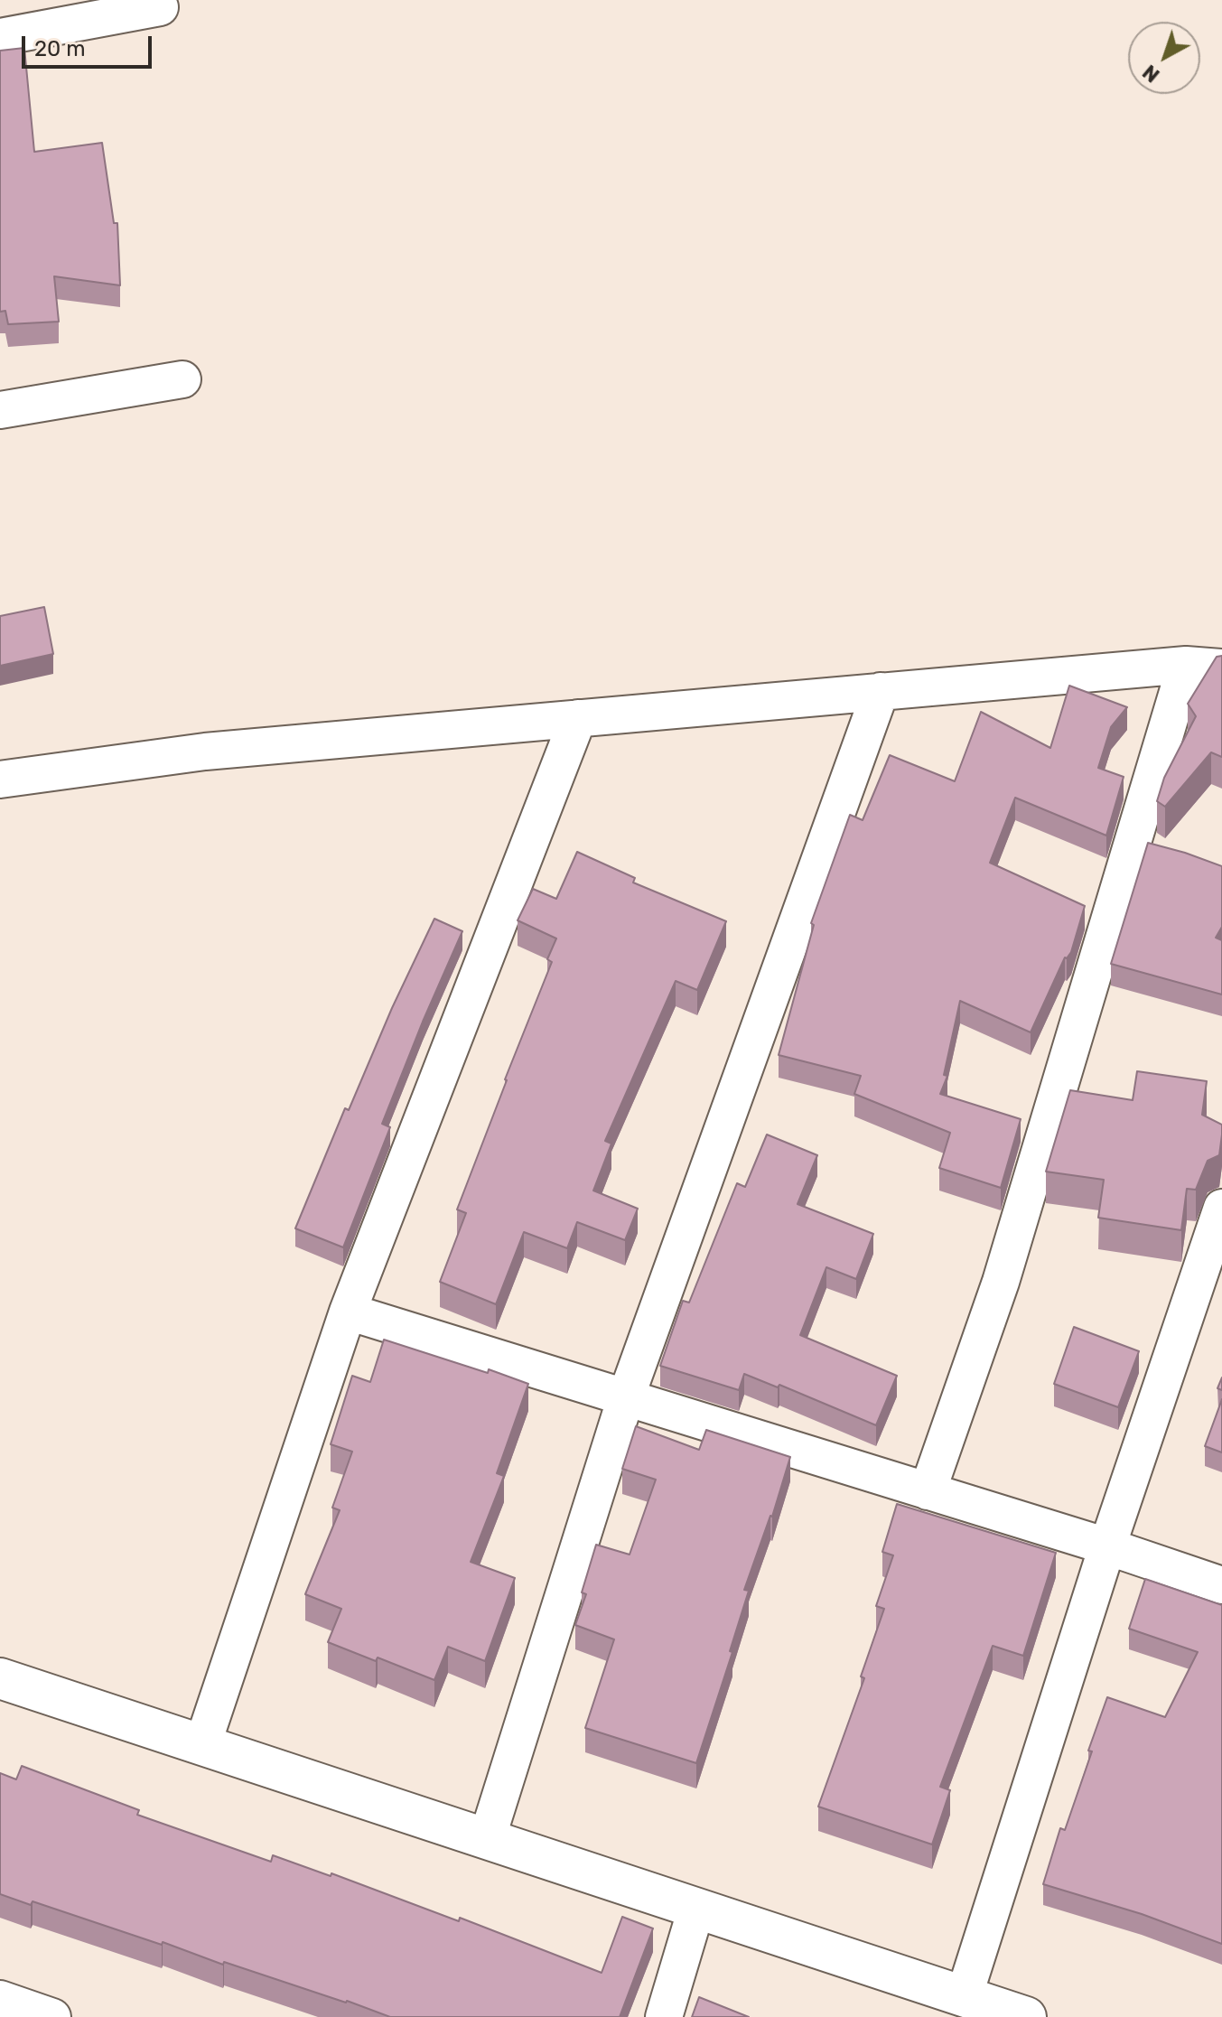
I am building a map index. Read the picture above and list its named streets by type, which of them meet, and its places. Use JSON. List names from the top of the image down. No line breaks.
{"scale_bar":"20 m","north":"bottom left"}
